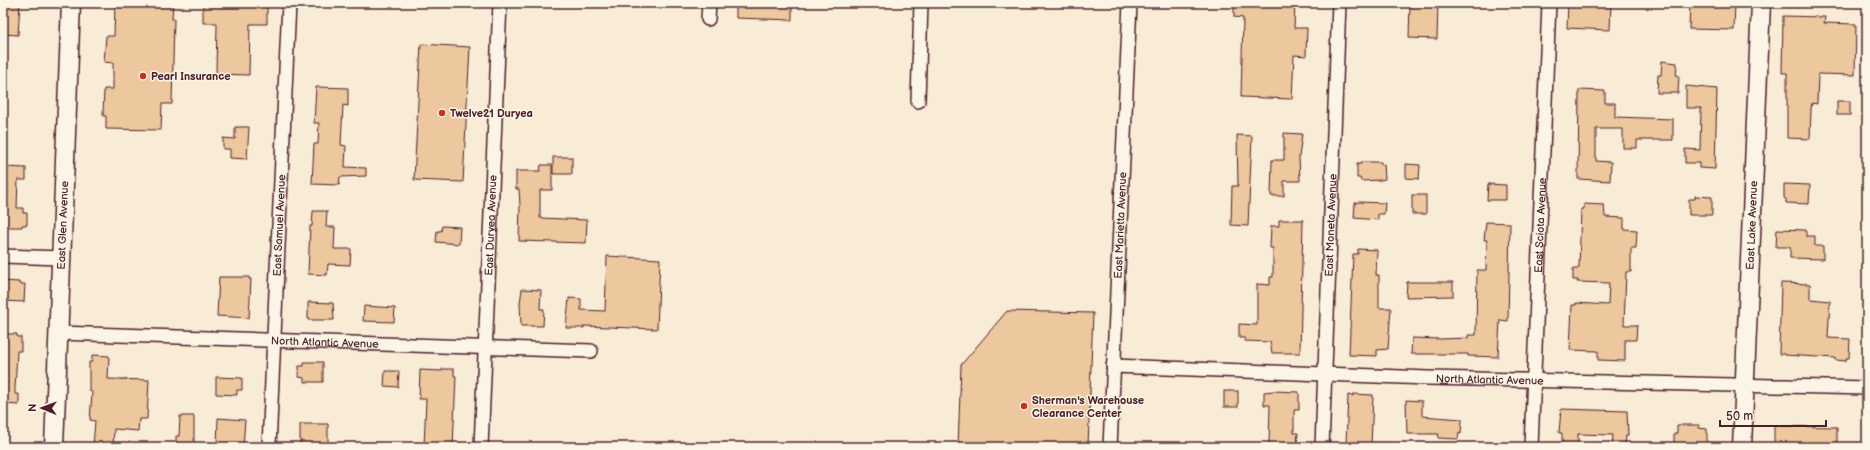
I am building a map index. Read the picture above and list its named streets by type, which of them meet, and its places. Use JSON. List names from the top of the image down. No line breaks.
{"streets":{"street":["East Glen Avenue","East Samuel Avenue","East Duryea Avenue","East Marietta Avenue","East Moneta Avenue","East Sciota Avenue","East Lake Avenue","North Atlantic Avenue"]},"crossings":[["East Glen Avenue","North Atlantic Avenue"],["East Samuel Avenue","North Atlantic Avenue"],["East Duryea Avenue","North Atlantic Avenue"],["East Marietta Avenue","North Atlantic Avenue"],["East Moneta Avenue","North Atlantic Avenue"],["East Sciota Avenue","North Atlantic Avenue"],["East Lake Avenue","North Atlantic Avenue"]],"places":["Pearl Insurance","Twelve21 Duryea","Sherman's Warehouse Clearance Center"],"scale_bar":"50 m","north":"left"}
